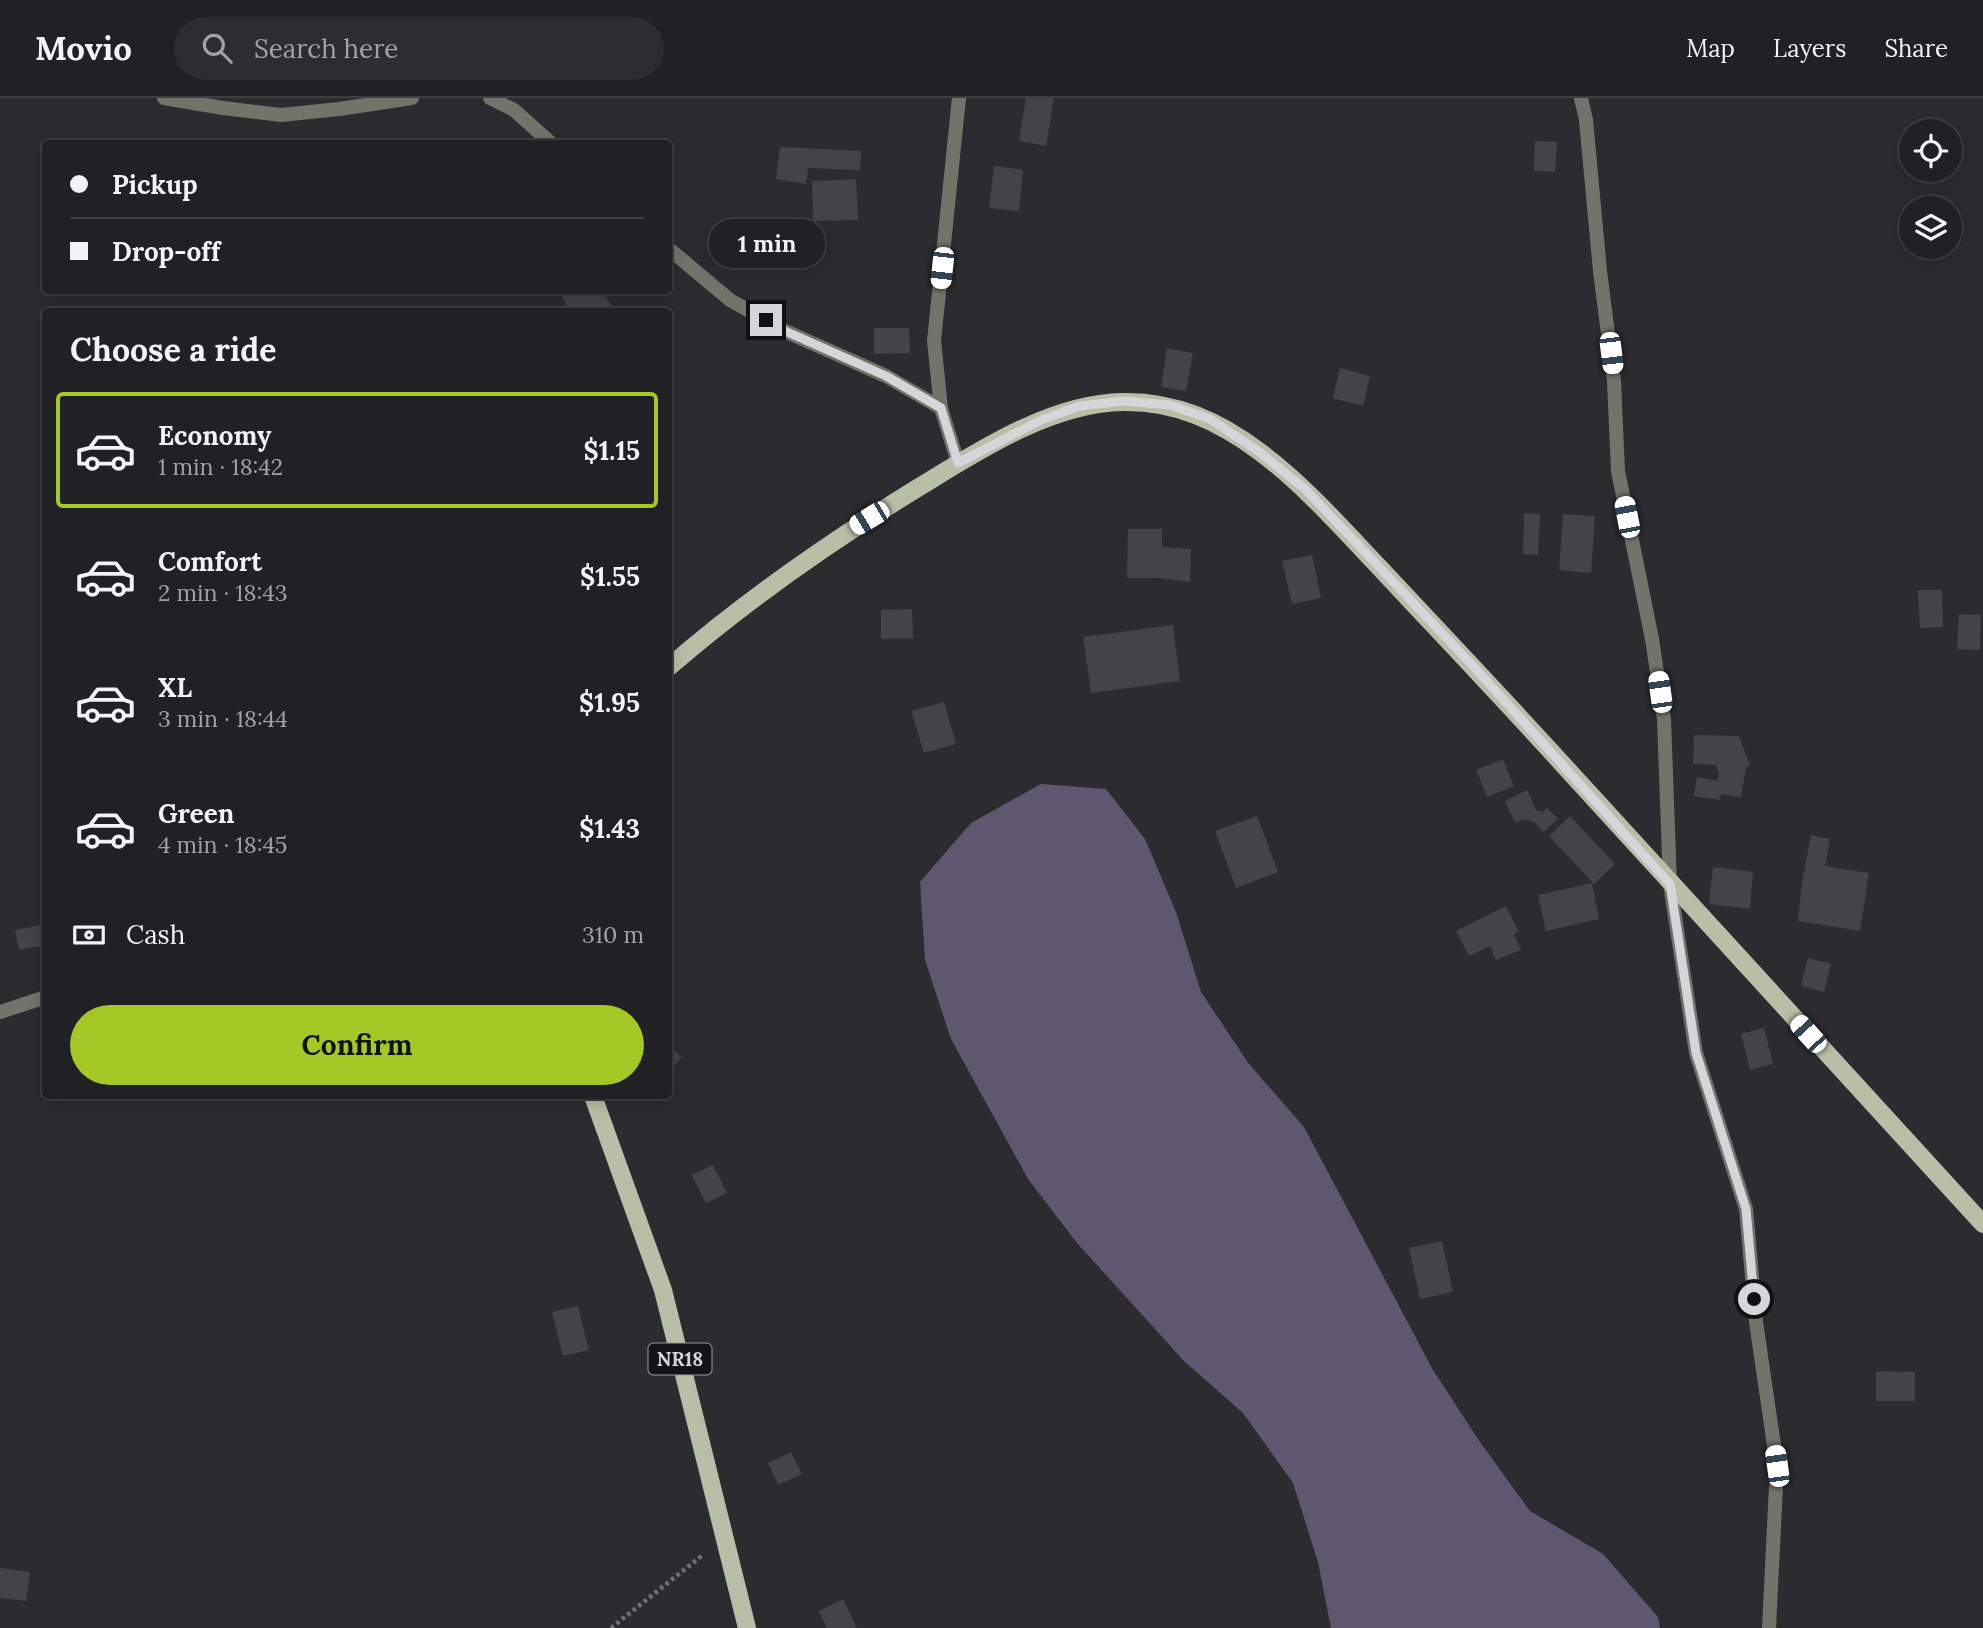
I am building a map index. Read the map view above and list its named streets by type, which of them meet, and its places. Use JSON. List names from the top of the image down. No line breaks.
{"streets":{"main road":["NR18"]},"page":{"header":"Movio","search":"Search here","nav":["Map","Layers","Share"],"banner":["Pickup","Drop-off"],"bubble":"1 min","heading":"Choose a ride","list":[{"name":"Economy","note":"1 min · 18:42","value":"$1.15"},{"name":"Comfort","note":"2 min · 18:43","value":"$1.55"},{"name":"XL","note":"3 min · 18:44","value":"$1.95"},{"name":"Green","note":"4 min · 18:45","value":"$1.43"}],"pay":["Cash","310 m"],"buttons":"Confirm"}}
